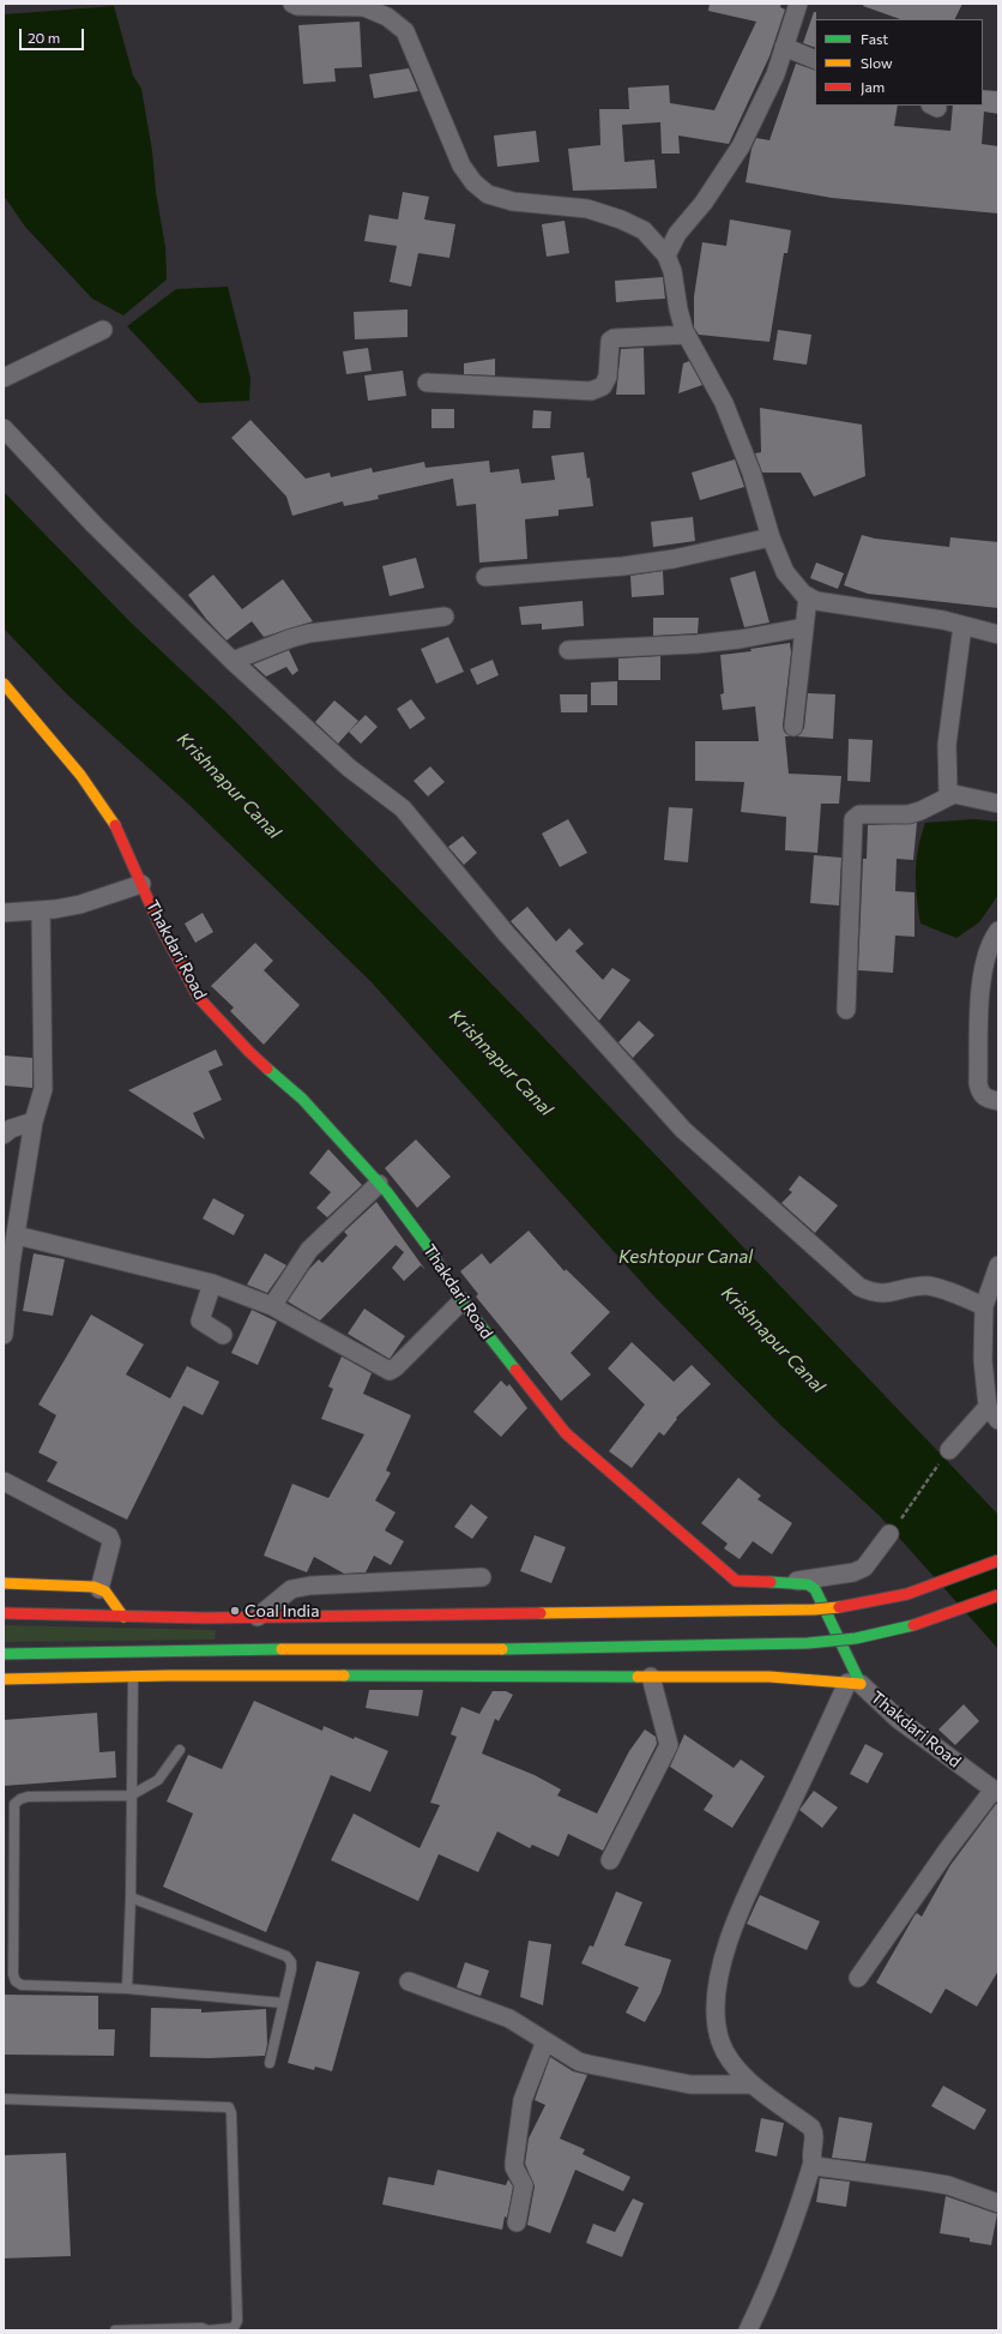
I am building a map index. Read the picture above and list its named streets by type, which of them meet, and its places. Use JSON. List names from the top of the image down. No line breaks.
{"streets":{"street":["Thakdari Road"]},"water":["Krishnapur Canal","Keshtopur Canal"],"places":["Coal India"],"legend":["Fast","Slow","Jam"],"scale_bar":"20 m"}
